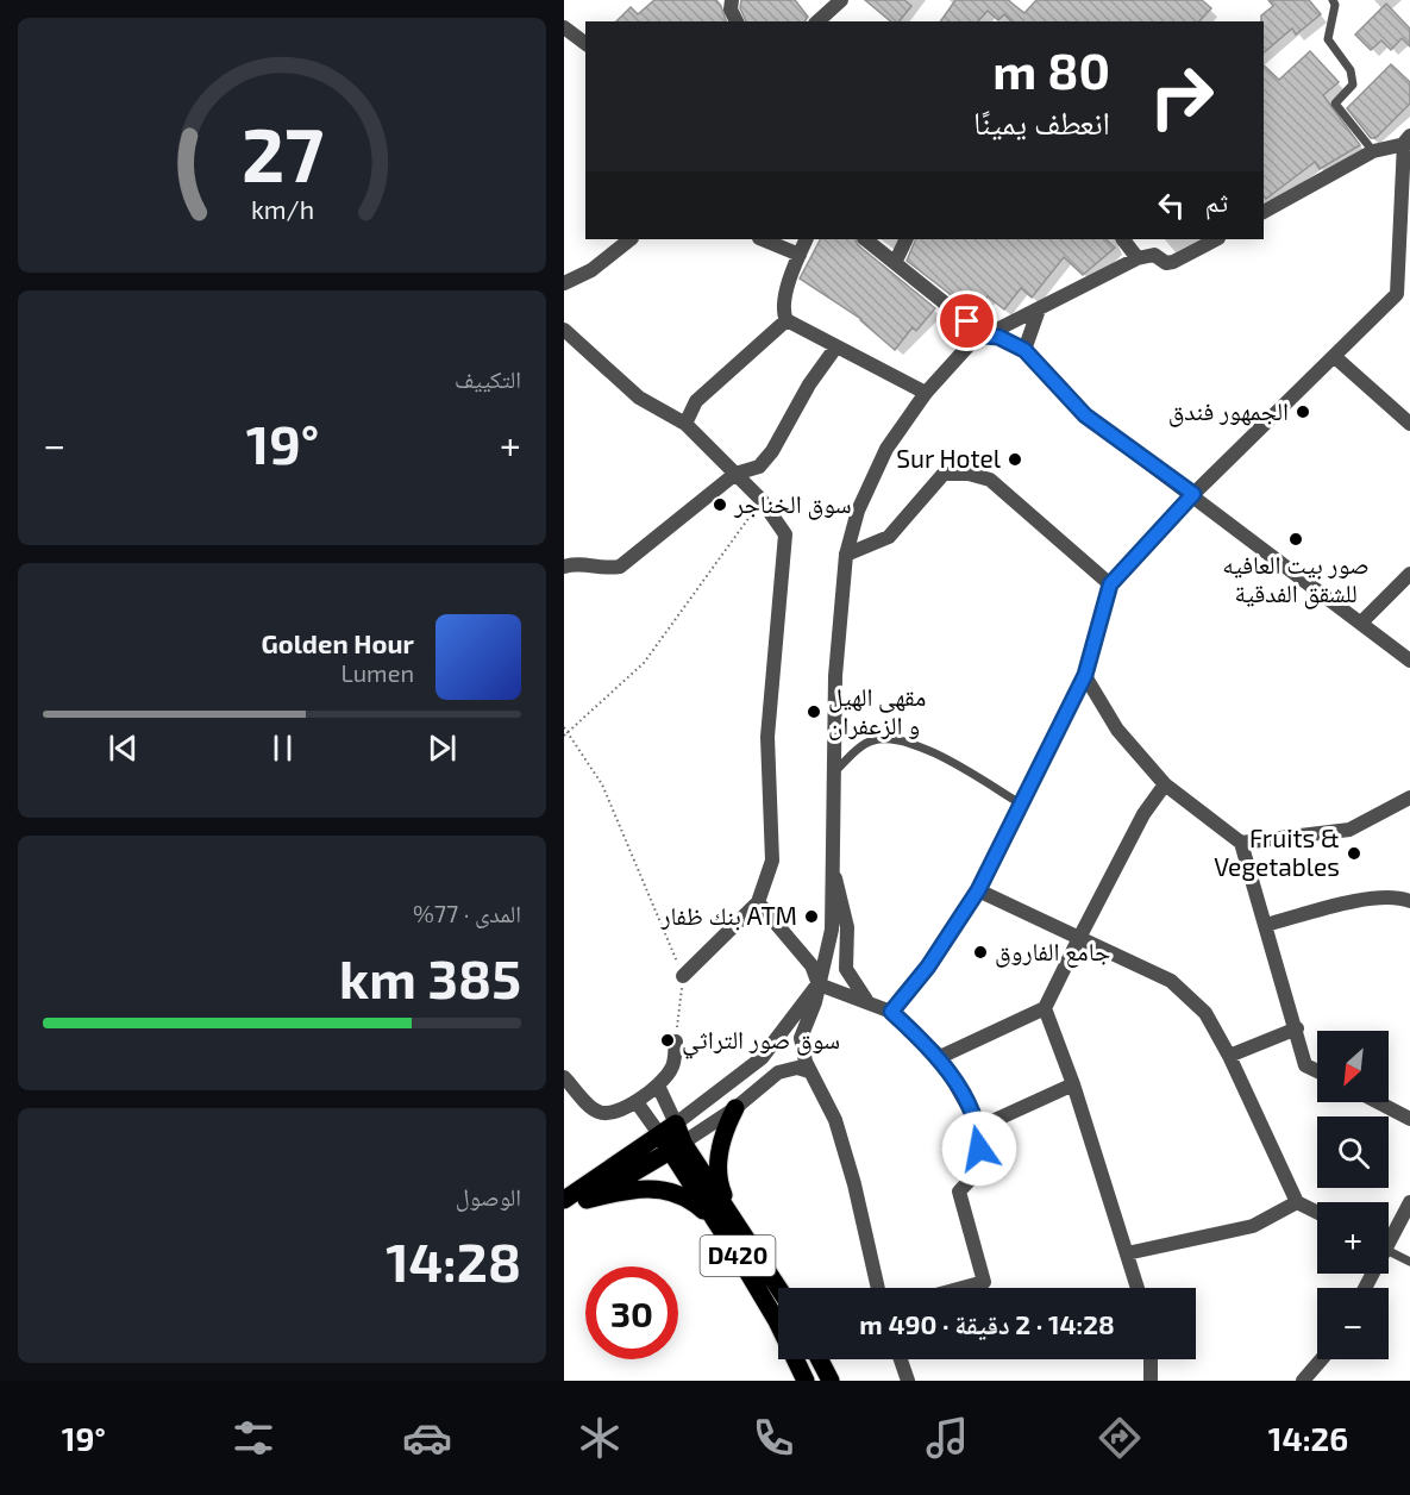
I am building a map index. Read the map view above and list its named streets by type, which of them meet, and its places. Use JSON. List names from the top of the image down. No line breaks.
{"streets":{"main road":["D420"]},"places":["الجمهور فندق","Sur Hotel","سوق الخناجر","صور بيت العافيه للشقق الفدقية","مقهى الهيل و الزعفران","Fruits & Vegetables","بنك ظفار ATM","جامع الفاروق","سوق صور التراثي"],"north":"bottom left","page":{"turn":["80 m","انعطف يمينًا"],"then":"ثم","tile":["التكييف",["المدى · 77%","385 km"],["الوصول","14:28"]],"heat":["−","19°","+"],"song":["Golden Hour","Lumen"],"map_buttons":["+","−"],"limit":"30","trip":"14:28 · 2 دقيقة · 490 m","tabs":["14:26","19°"],"gauge":["27","km/h"]}}
